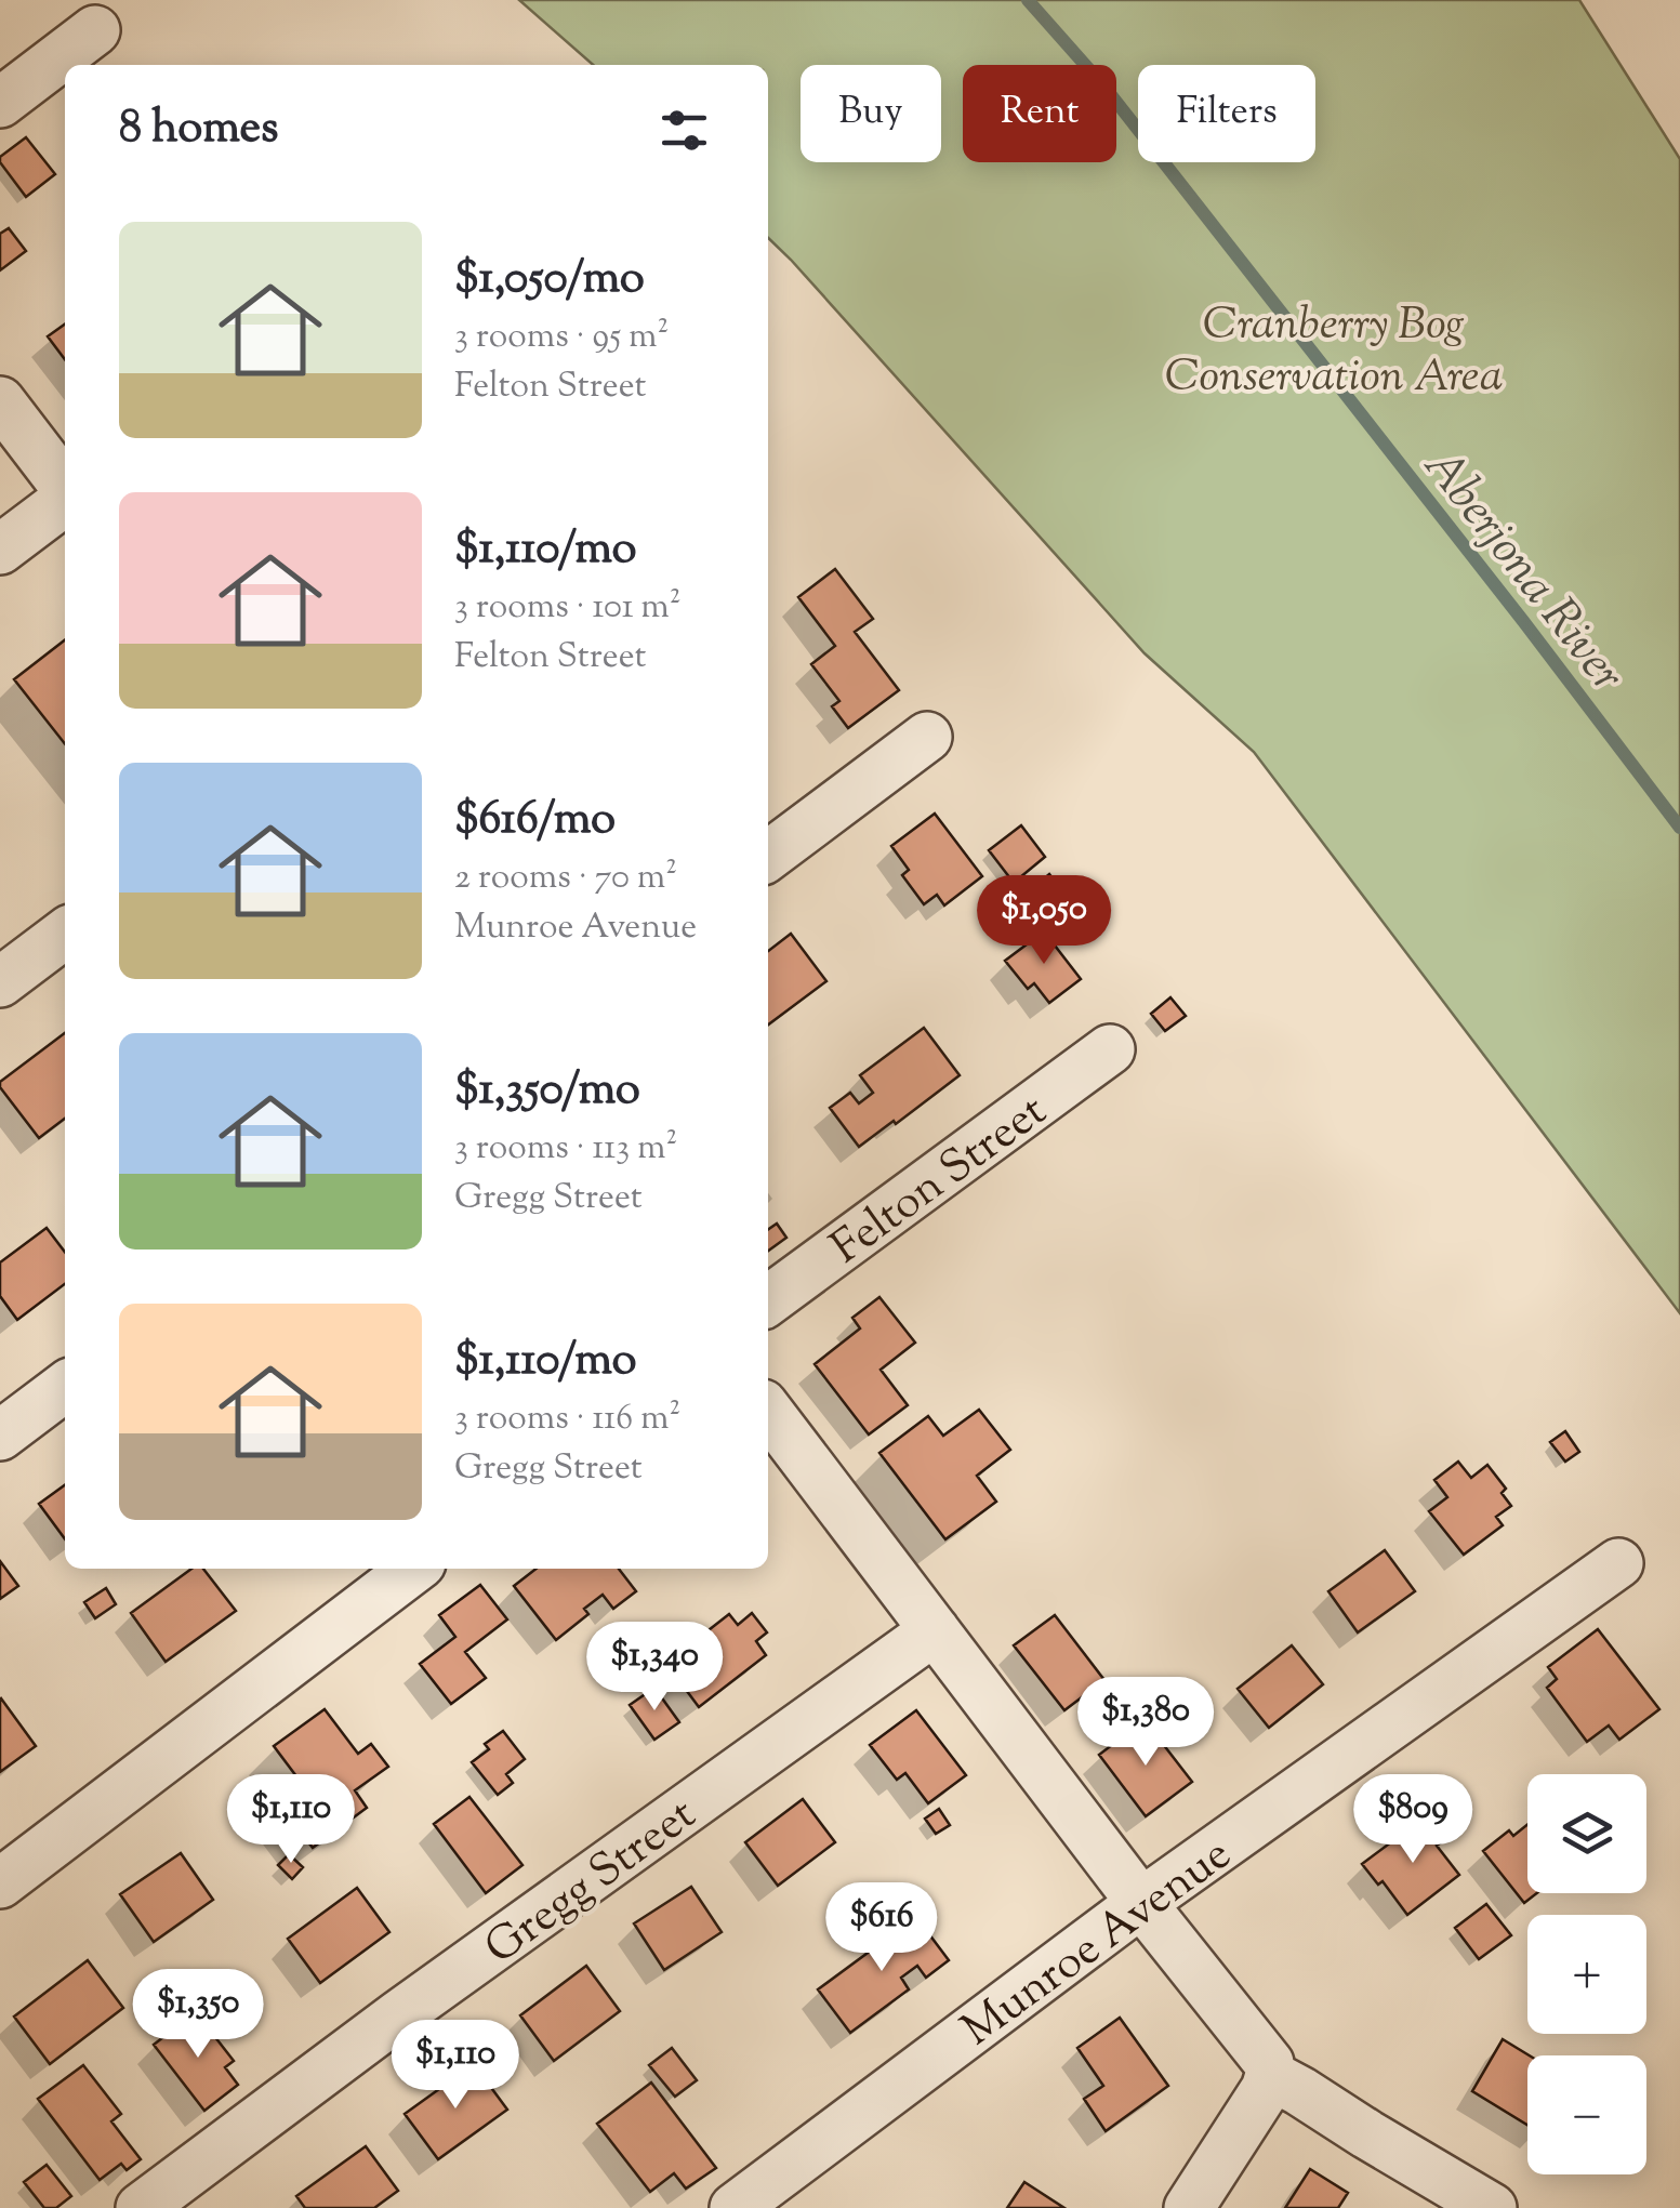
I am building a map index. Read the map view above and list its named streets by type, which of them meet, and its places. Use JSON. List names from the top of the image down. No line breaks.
{"streets":{"street":["Felton Street","Gregg Street","Munroe Avenue"]},"water":["Aberjona River"],"parks":["Cranberry Bog Conservation Area"],"page":{"chip":["Buy","Rent","Filters"],"heading":"8 homes","list":[{"name":"$1,050/mo","note":"3 rooms · 95 m² · Felton Street"},{"name":"$1,110/mo","note":"3 rooms · 101 m² · Felton Street"},{"name":"$616/mo","note":"2 rooms · 70 m² · Munroe Avenue"},{"name":"$1,350/mo","note":"3 rooms · 113 m² · Gregg Street"},{"name":"$1,110/mo","note":"3 rooms · 116 m² · Gregg Street"}],"price":["$1,050","$1,340","$1,380","$1,110","$809","$616","$1,350","$1,110"],"map_buttons":["+","−"]}}
